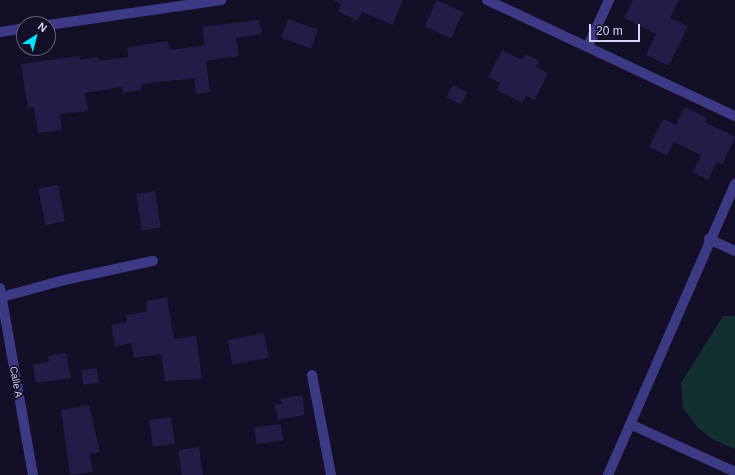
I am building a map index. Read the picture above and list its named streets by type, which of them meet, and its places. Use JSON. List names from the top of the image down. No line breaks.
{"streets":{"street":["Calle A"]},"scale_bar":"20 m","north":"top right"}
